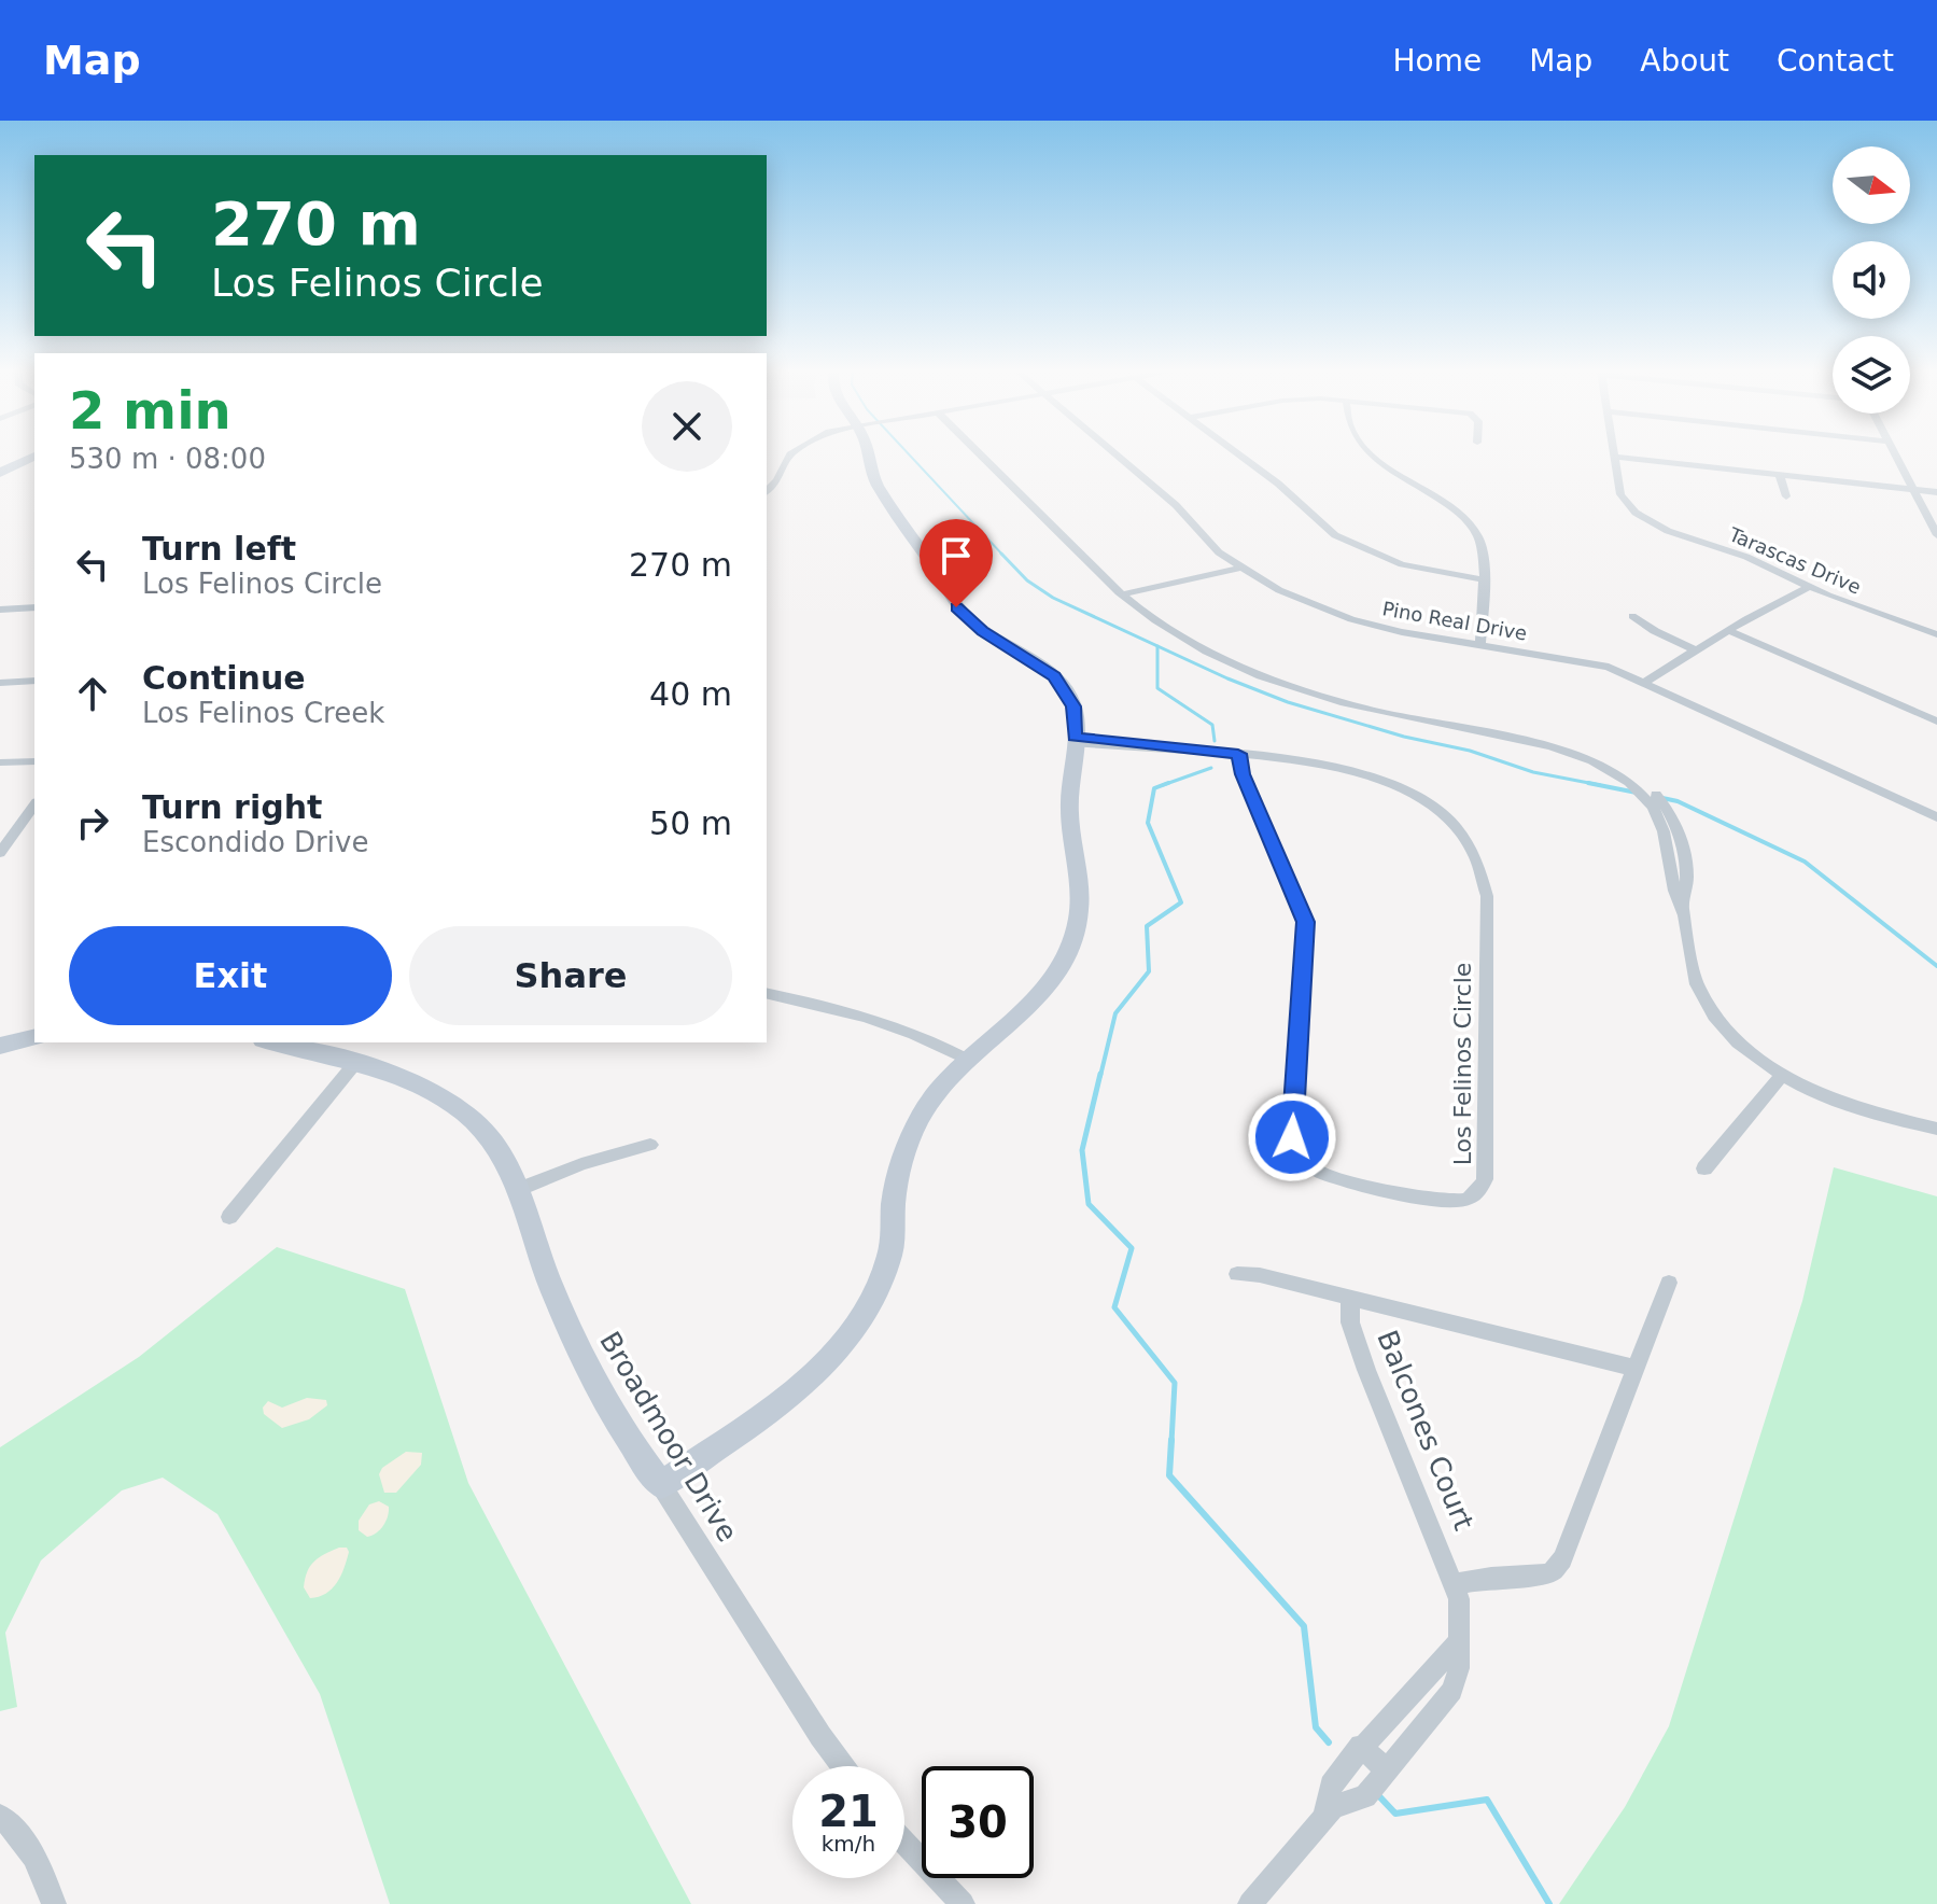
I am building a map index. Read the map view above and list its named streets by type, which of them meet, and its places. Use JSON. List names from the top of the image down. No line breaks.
{"streets":{"street":["Tarascas Drive","Pino Real Drive","Los Felinos Circle","Balcones Court","Broadmoor Drive"]},"north":"right","page":{"header":"Map","nav":["Home","Map","About","Contact"],"turn":["270 m","Los Felinos Circle"],"heading":["2 min","530 m · 08:00"],"list":[{"name":"Turn left","note":"Los Felinos Circle","value":"270 m"},{"name":"Continue","note":"Los Felinos Creek","value":"40 m"},{"name":"Turn right","note":"Escondido Drive","value":"50 m"}],"buttons":["Exit","Share"],"speed":"21 km/h","limit":"30"}}
